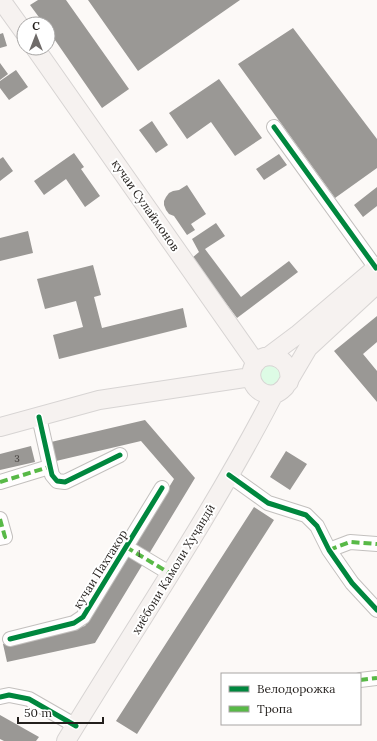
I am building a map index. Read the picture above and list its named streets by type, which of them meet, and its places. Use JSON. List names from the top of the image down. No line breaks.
{"streets":{"main road":["кучаи Сулаймонов","хиёбони Камоли Хуҷандӣ"],"street":["кучаи Пахтакор"]},"crossings":[["кучаи Сулаймонов","хиёбони Камоли Хуҷандӣ"]],"house_numbers":["3","1"],"legend":["Велодорожка","Тропа"],"scale_bar":"50 m","north":"top"}
